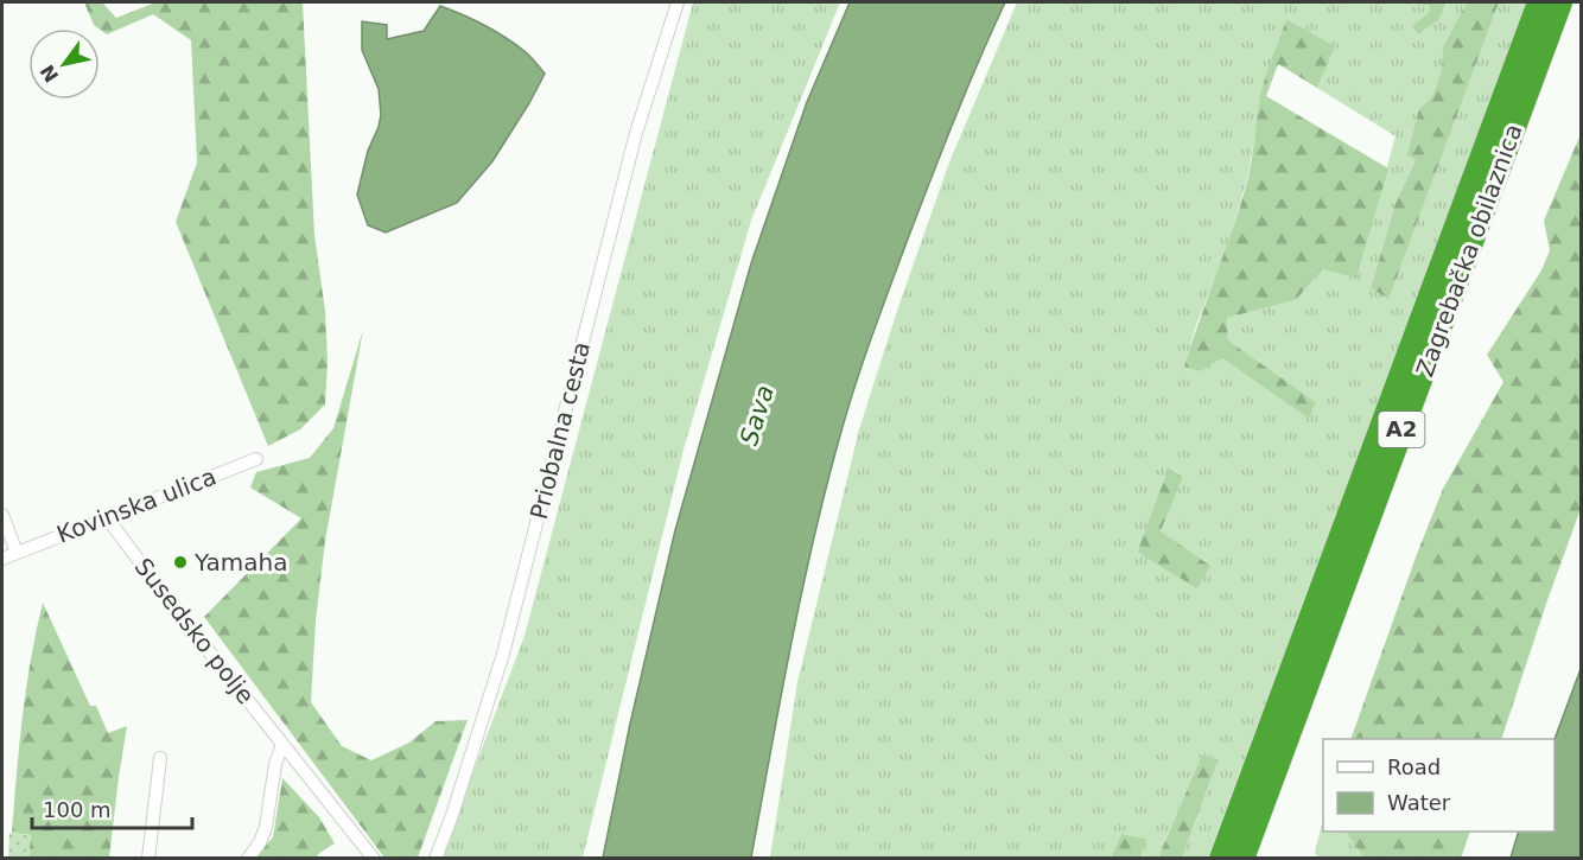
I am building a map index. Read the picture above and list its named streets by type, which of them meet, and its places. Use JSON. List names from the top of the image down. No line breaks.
{"streets":{"highway":["Zagrebačka obilaznica","A2"],"street":["Priobalna cesta","Kovinska ulica","Susedsko polje"]},"crossings":[["Kovinska ulica","Susedsko polje"]],"water":["Sava"],"places":["Yamaha"],"legend":["Road","Water"],"scale_bar":"100 m","north":"bottom left"}
